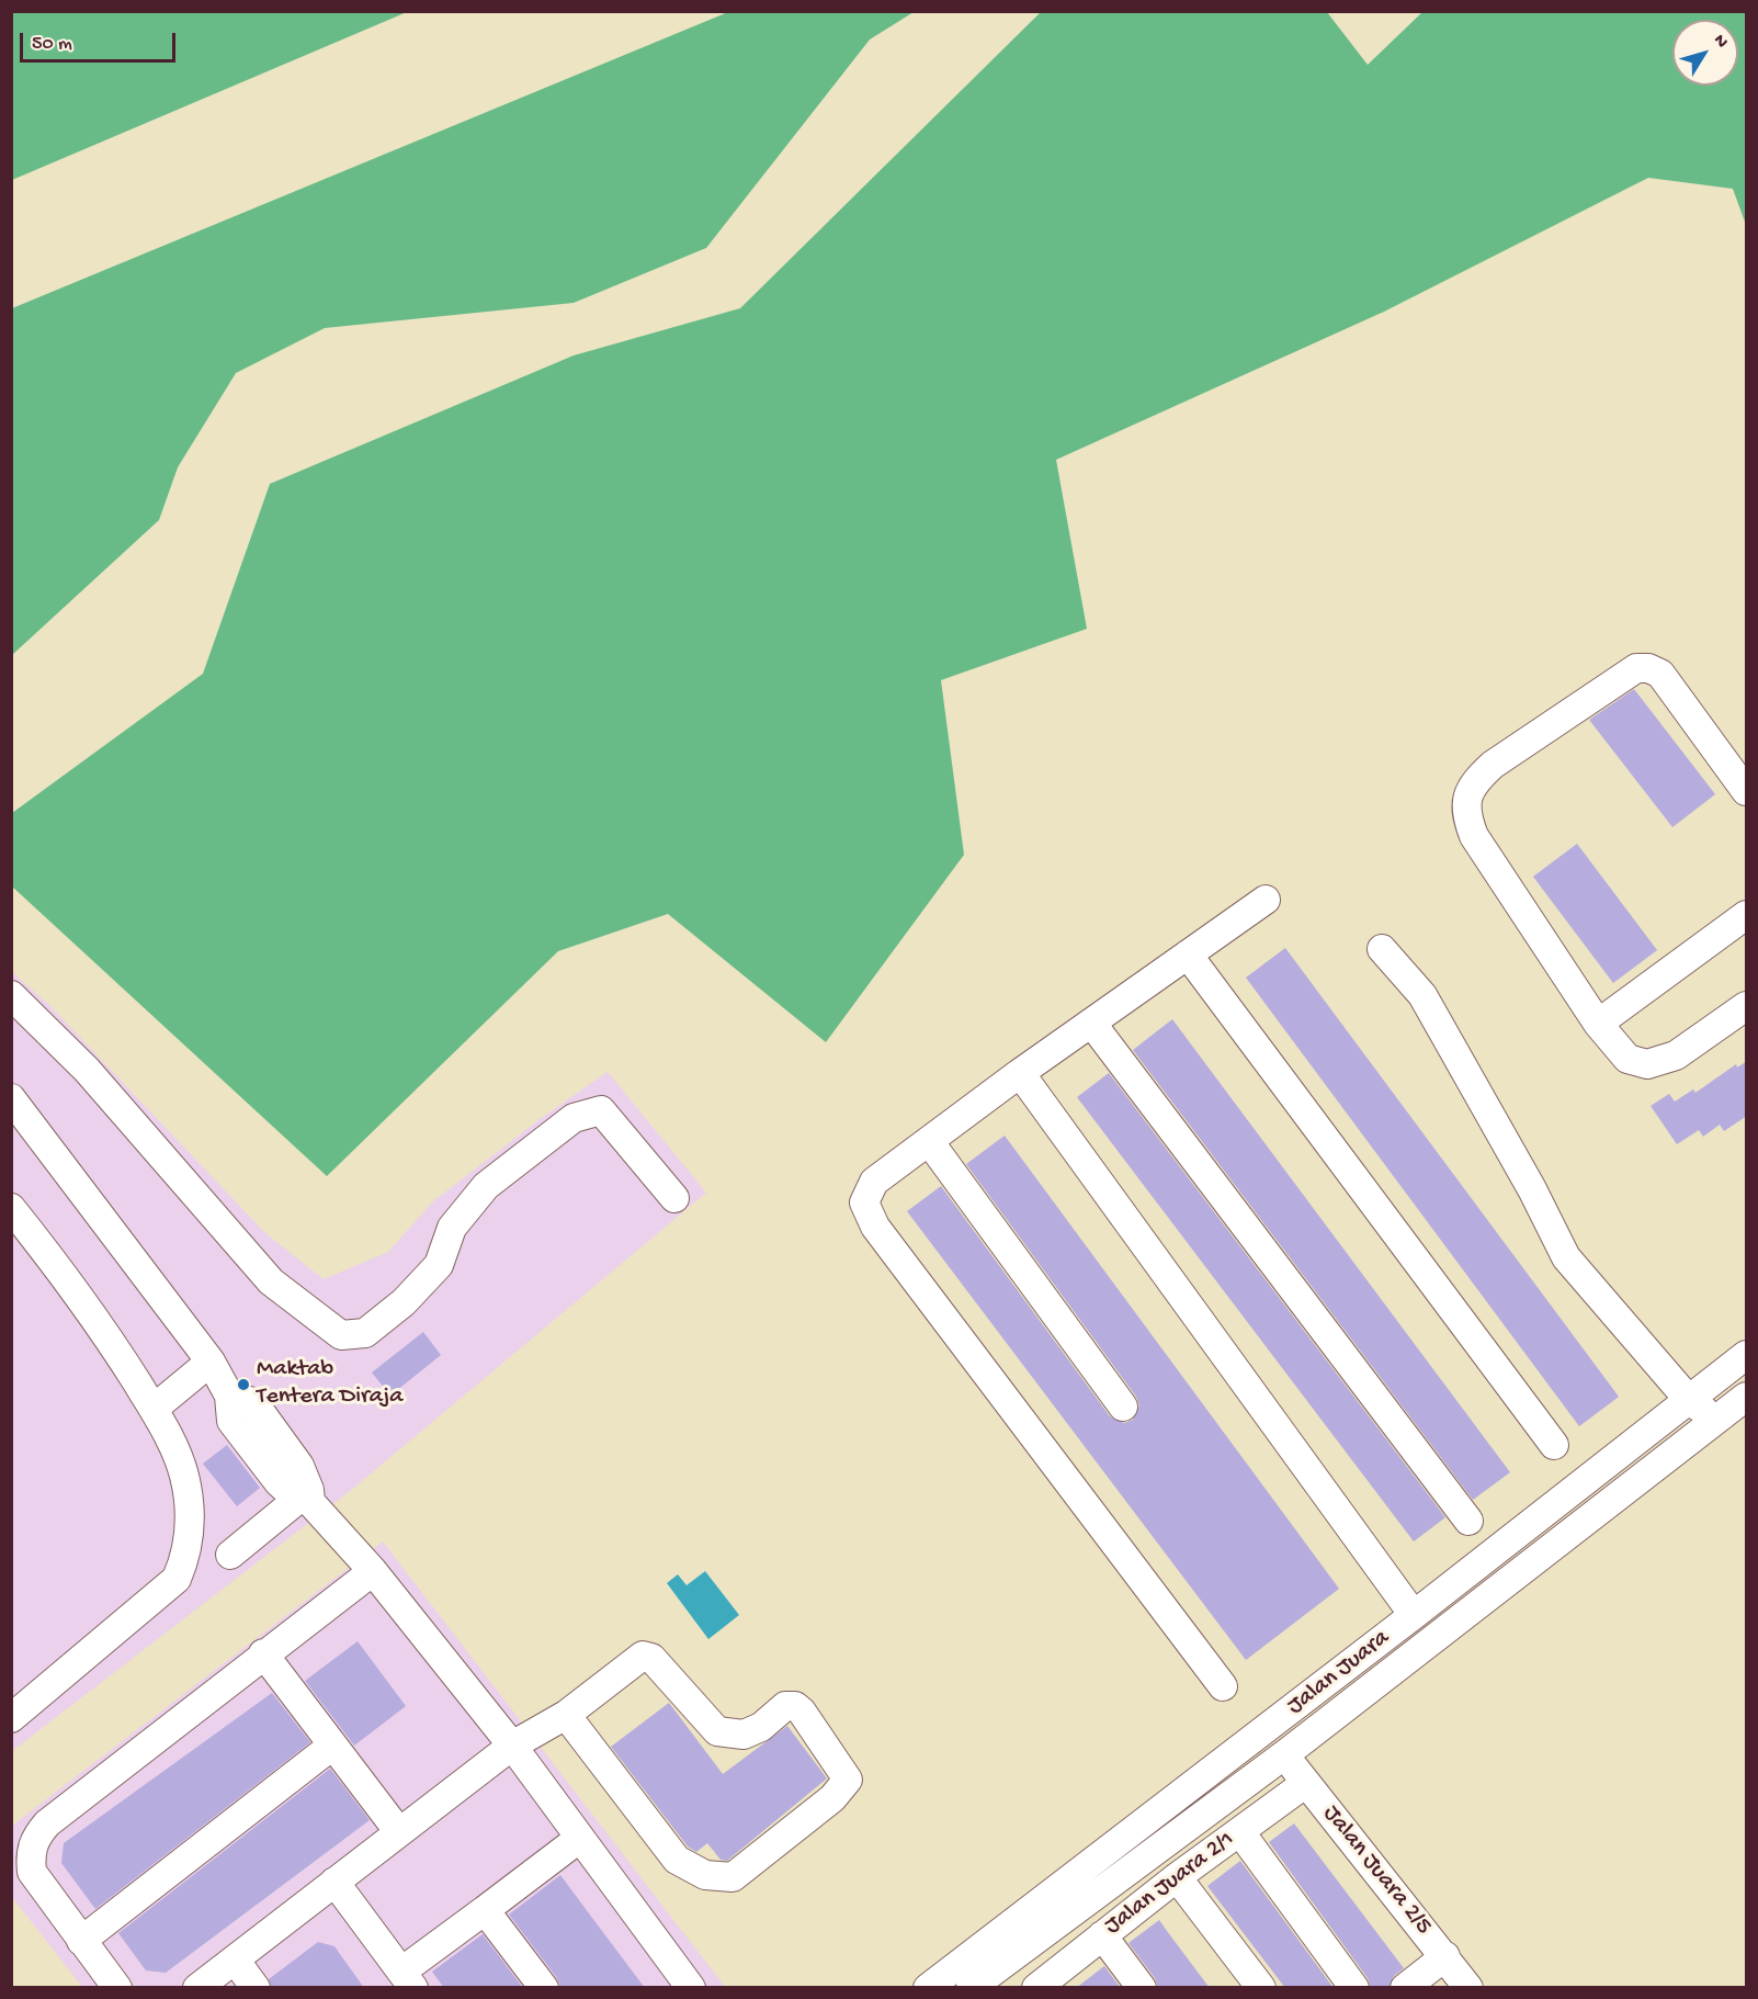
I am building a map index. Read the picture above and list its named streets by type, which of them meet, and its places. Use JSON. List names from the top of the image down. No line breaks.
{"streets":{"street":["Jalan Juara","Jalan Juara 2/5","Jalan Juara 2/1"]},"crossings":[["Jalan Juara","Jalan Juara 2/5"],["Jalan Juara 2/5","Jalan Juara 2/1"]],"places":["Maktab Tentera Diraja"],"scale_bar":"50 m","north":"top right"}
